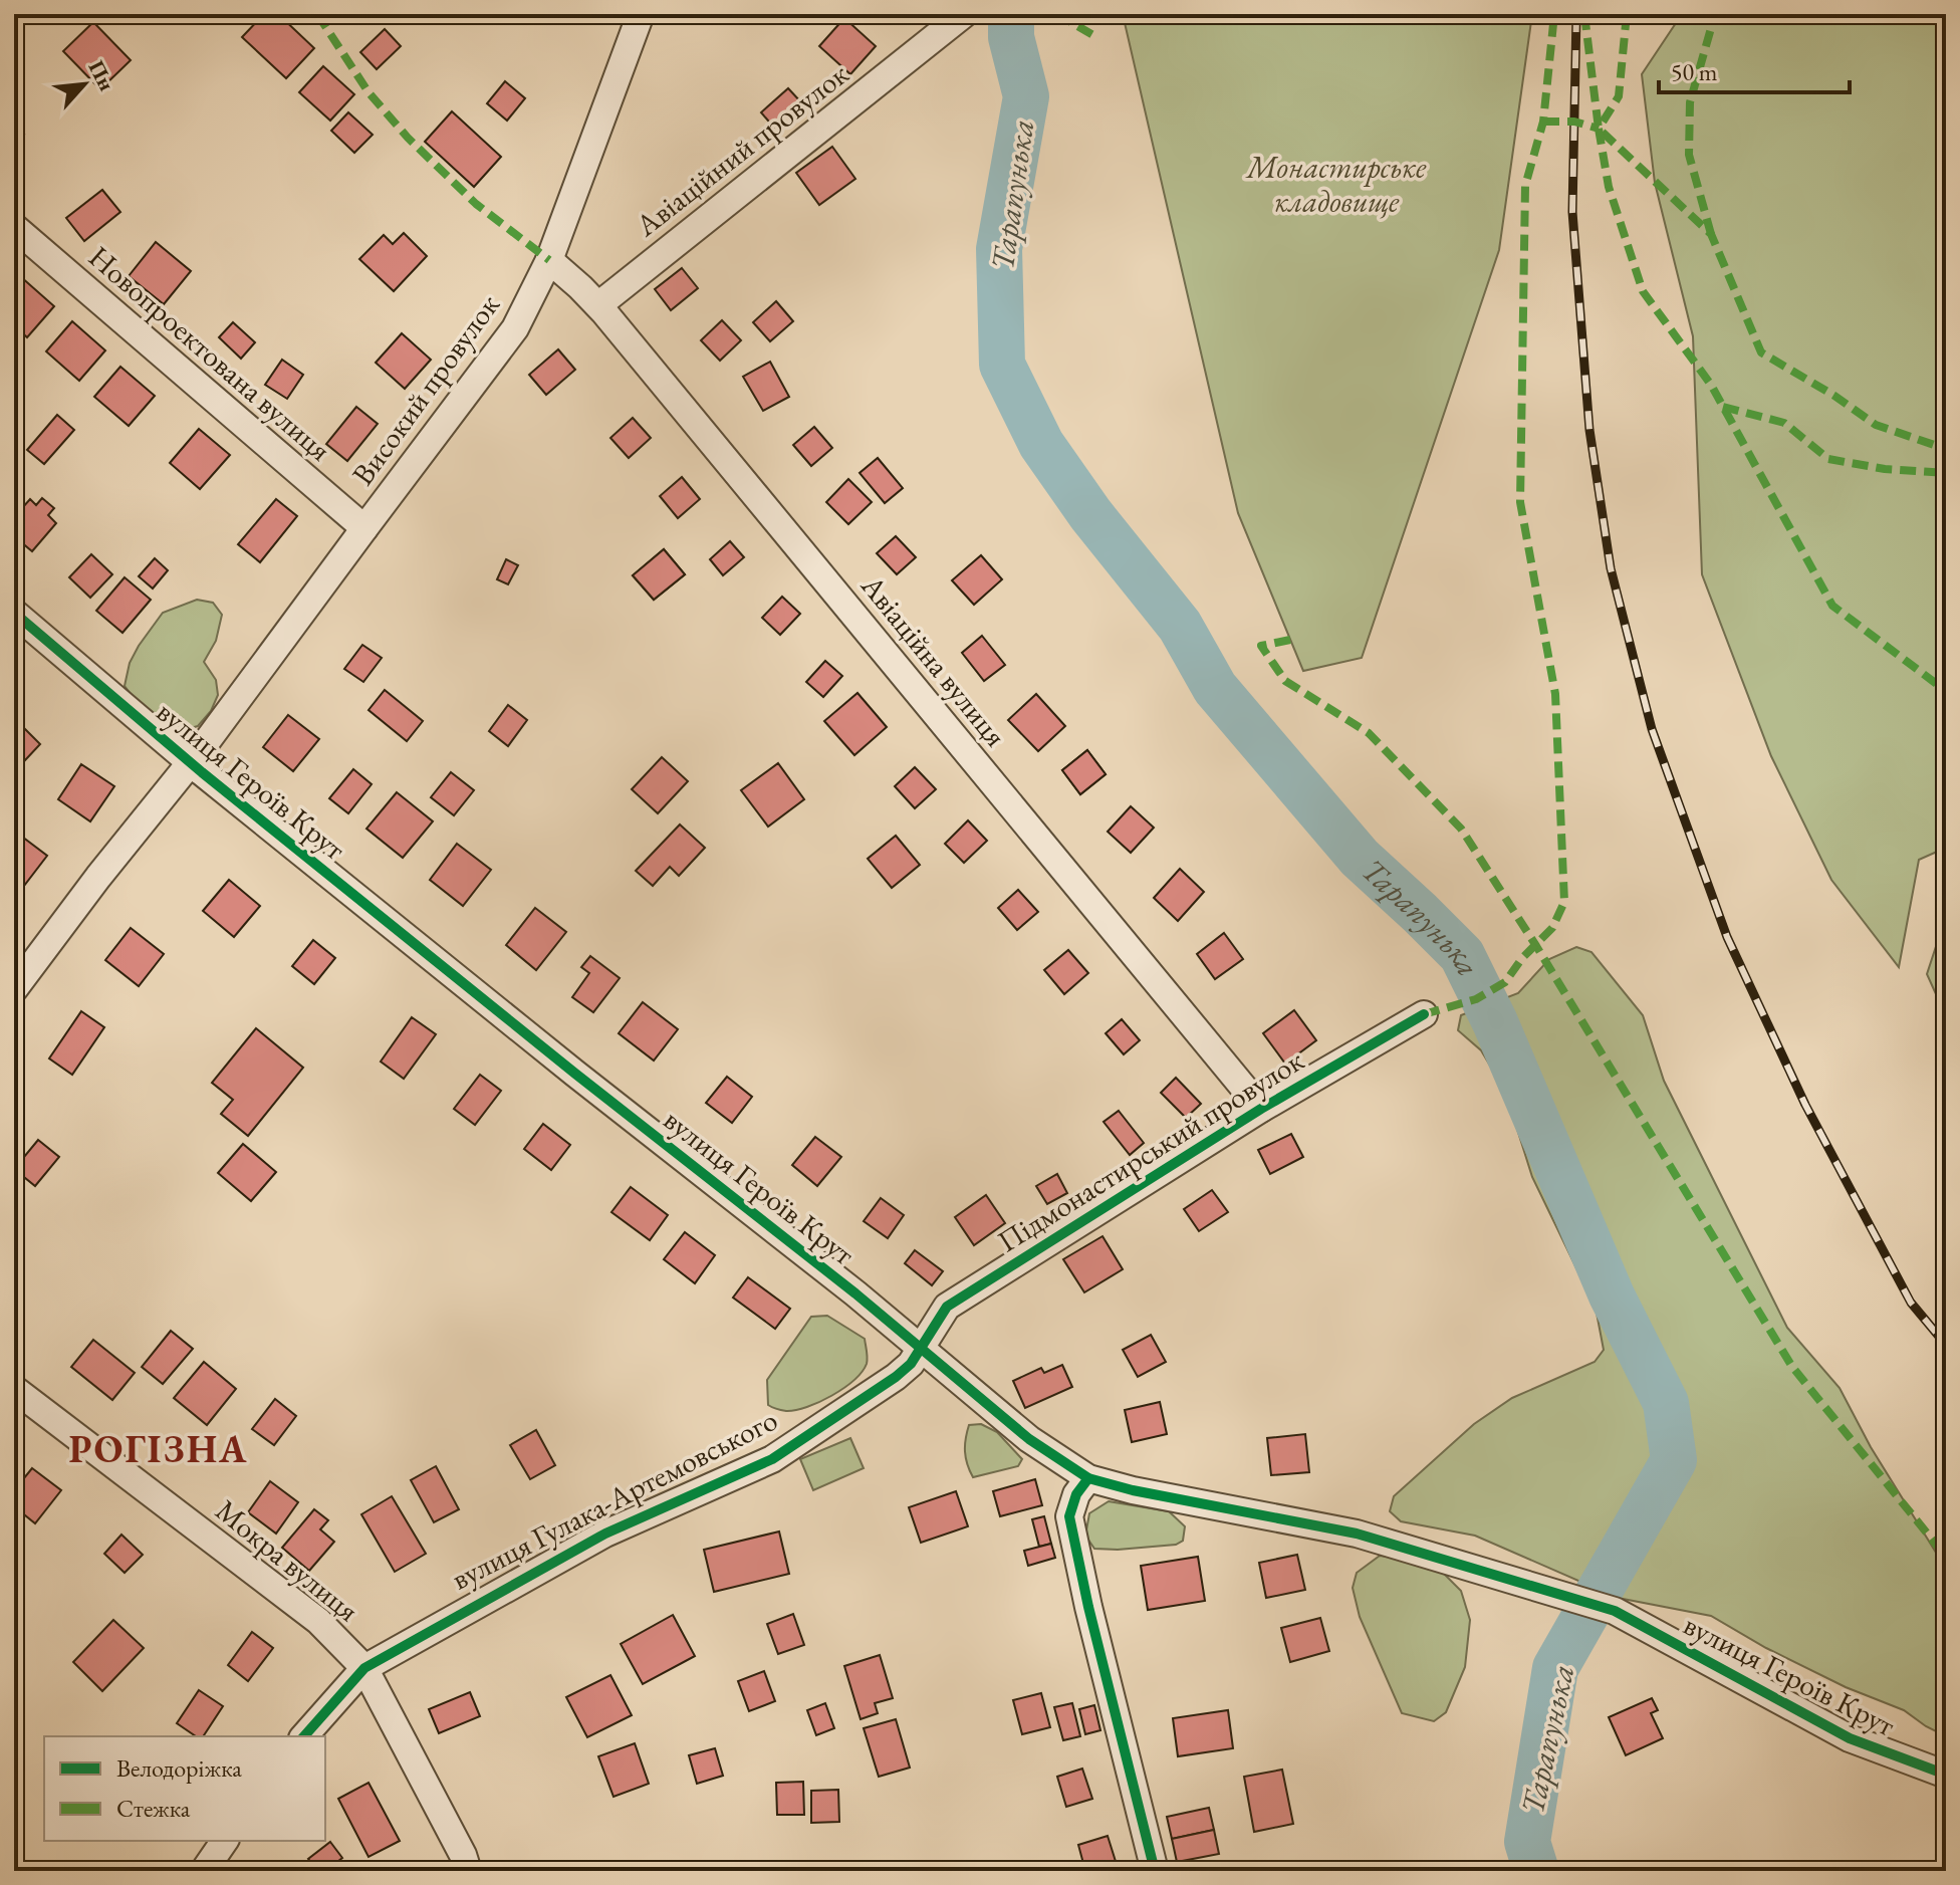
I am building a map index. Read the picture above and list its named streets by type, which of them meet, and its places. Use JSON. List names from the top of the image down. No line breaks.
{"streets":{"street":["Авіаційний провулок","Новопроектована вулиця","Високий провулок","Авіаційна вулиця","вулиця Героїв Крут","Підмонастирський провулок","вулиця Гулака-Артемовського","Мокра вулиця"]},"crossings":[["Авіаційний провулок","Авіаційна вулиця"],["Новопроектована вулиця","Високий провулок"],["Високий провулок","Авіаційна вулиця"],["Високий провулок","вулиця Героїв Крут"],["Авіаційна вулиця","Підмонастирський провулок"],["вулиця Героїв Крут","Підмонастирський провулок"],["вулиця Героїв Крут","вулиця Гулака-Артемовського"],["Підмонастирський провулок","вулиця Гулака-Артемовського"],["вулиця Гулака-Артемовського","Мокра вулиця"]],"districts":["РОГІЗНА"],"water":["Тарапунька"],"parks":["Монастирське кладовище"],"legend":["Велодоріжка","Стежка"],"scale_bar":"50 m","north":"top right"}
